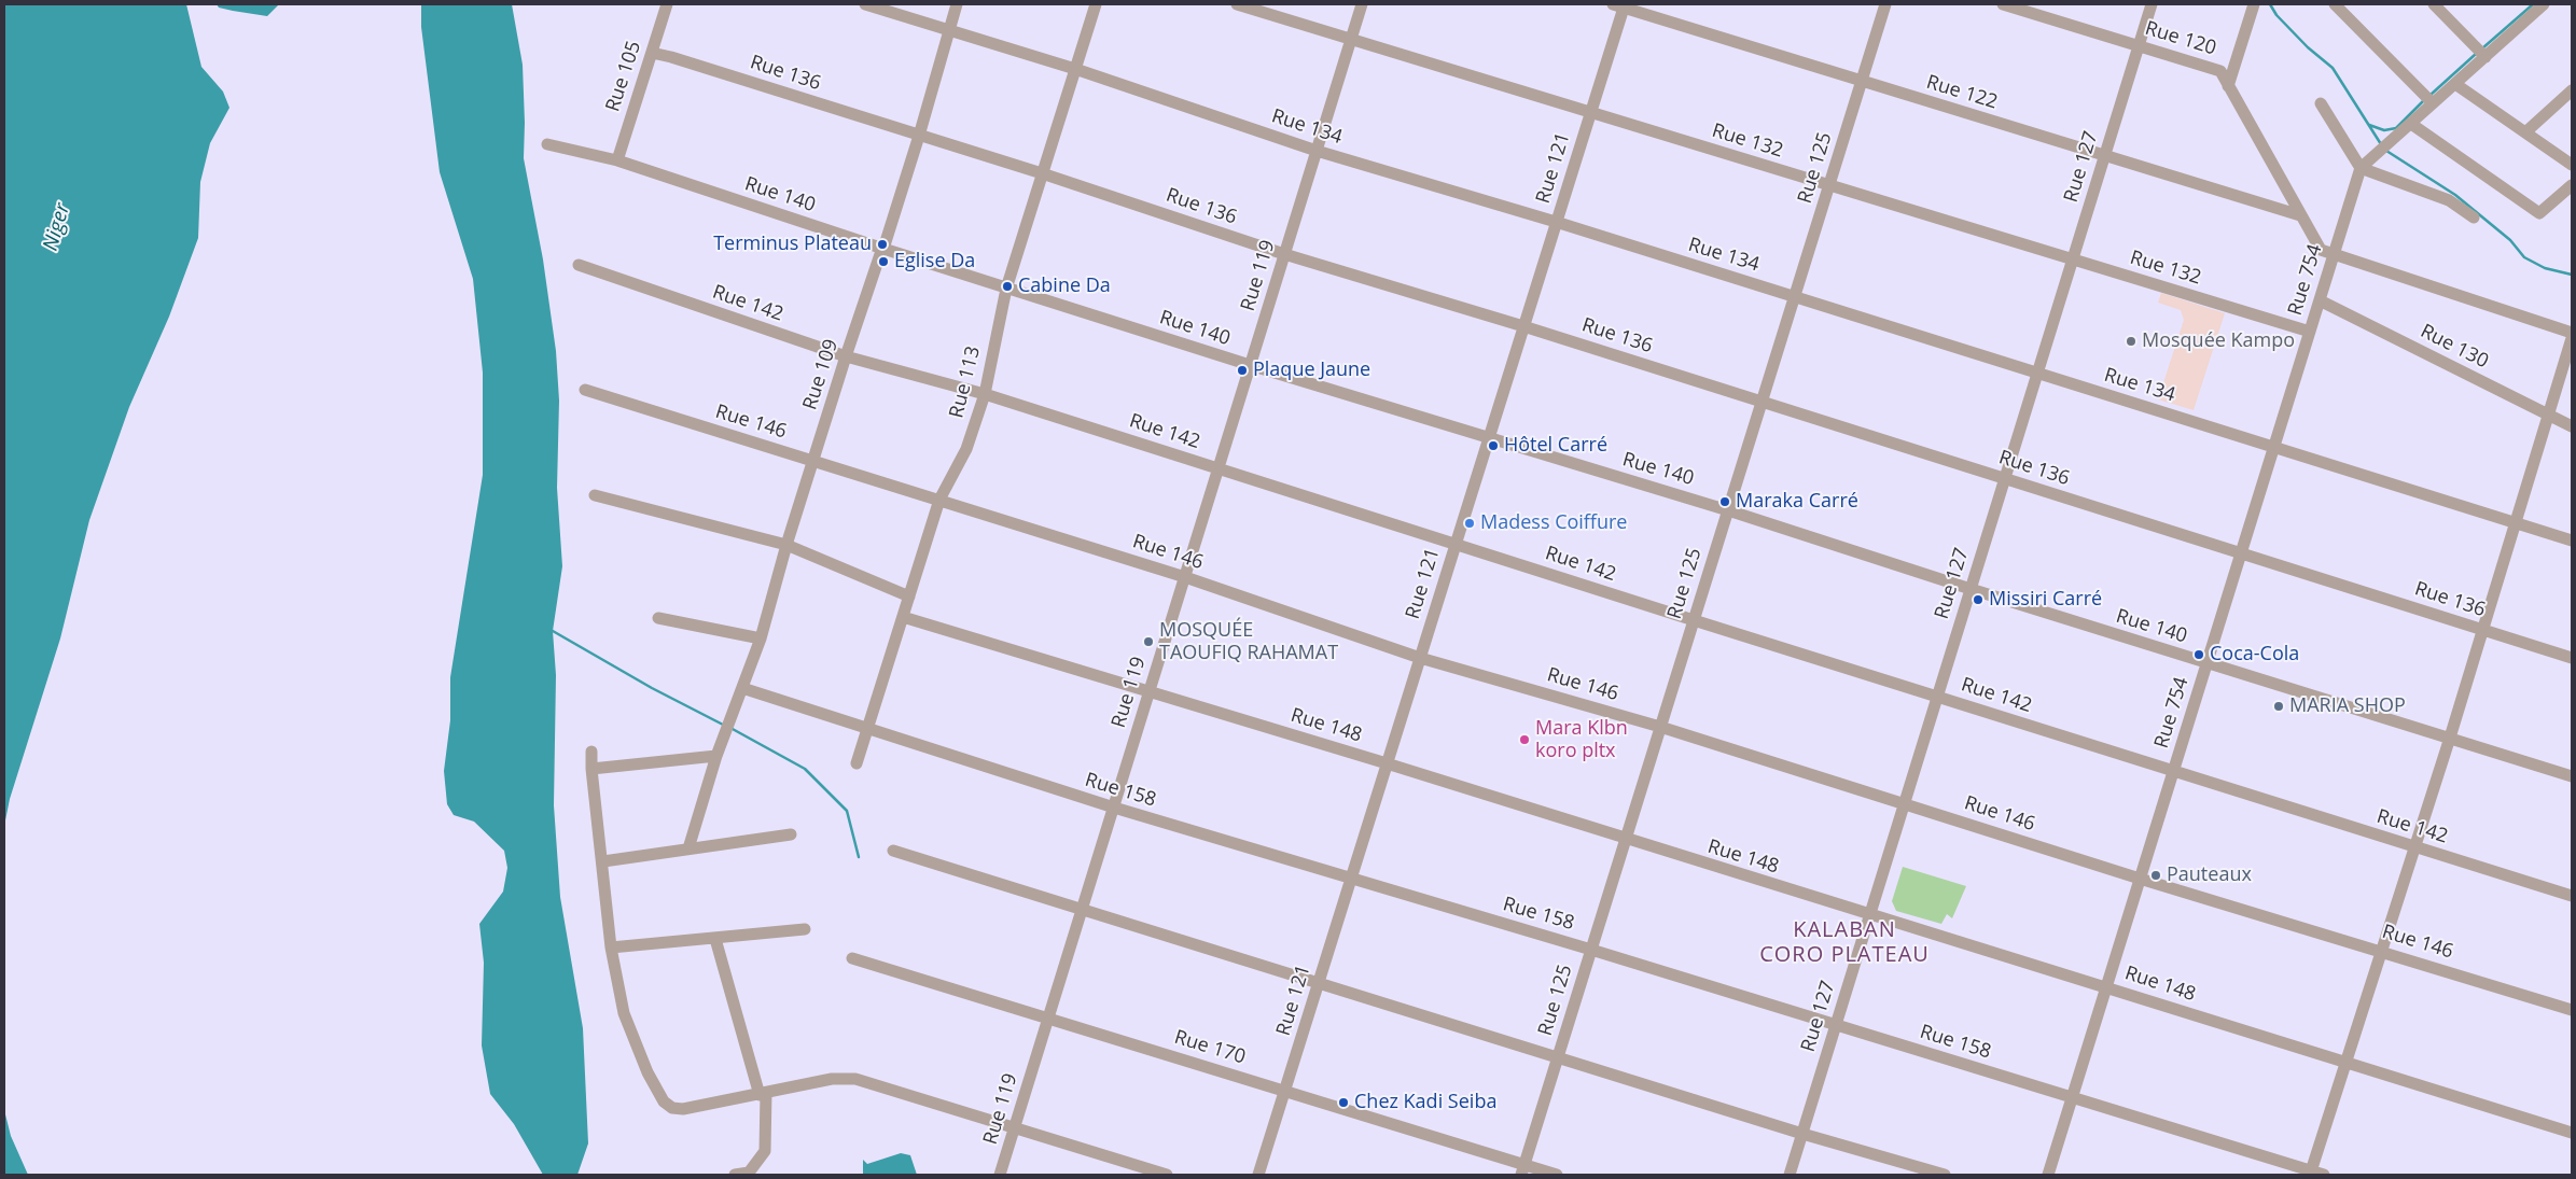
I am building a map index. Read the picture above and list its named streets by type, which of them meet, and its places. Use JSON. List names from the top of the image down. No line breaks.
{"streets":{"street":["Rue 120","Rue 136","Rue 105","Rue 122","Rue 134","Rue 132","Rue 127","Rue 121","Rue 125","Rue 140","Rue 119","Rue 754","Rue 142","Rue 130","Rue 109","Rue 113","Rue 146","Rue 148","Rue 158","Rue 170"]},"crossings":[["Rue 120","Rue 122"],["Rue 120","Rue 127"],["Rue 120","Rue 754"],["Rue 136","Rue 105"],["Rue 136","Rue 127"],["Rue 136","Rue 121"],["Rue 136","Rue 125"],["Rue 136","Rue 119"],["Rue 136","Rue 754"],["Rue 136","Rue 109"],["Rue 136","Rue 113"],["Rue 105","Rue 140"],["Rue 122","Rue 127"],["Rue 122","Rue 121"],["Rue 122","Rue 125"],["Rue 134","Rue 127"],["Rue 134","Rue 121"],["Rue 134","Rue 125"],["Rue 134","Rue 119"],["Rue 134","Rue 754"],["Rue 134","Rue 109"],["Rue 134","Rue 113"],["Rue 132","Rue 127"],["Rue 132","Rue 121"],["Rue 132","Rue 125"],["Rue 132","Rue 119"],["Rue 132","Rue 754"],["Rue 127","Rue 140"],["Rue 127","Rue 142"],["Rue 127","Rue 146"],["Rue 127","Rue 148"],["Rue 127","Rue 158"],["Rue 121","Rue 140"],["Rue 121","Rue 142"],["Rue 121","Rue 146"],["Rue 121","Rue 148"],["Rue 121","Rue 158"],["Rue 121","Rue 170"],["Rue 125","Rue 140"],["Rue 125","Rue 142"],["Rue 125","Rue 146"],["Rue 125","Rue 148"],["Rue 125","Rue 158"],["Rue 125","Rue 170"],["Rue 140","Rue 119"],["Rue 140","Rue 754"],["Rue 140","Rue 109"],["Rue 140","Rue 113"],["Rue 119","Rue 142"],["Rue 119","Rue 146"],["Rue 119","Rue 148"],["Rue 119","Rue 158"],["Rue 119","Rue 170"],["Rue 754","Rue 142"],["Rue 754","Rue 130"],["Rue 754","Rue 146"],["Rue 754","Rue 148"],["Rue 754","Rue 158"],["Rue 142","Rue 109"],["Rue 142","Rue 113"],["Rue 109","Rue 146"],["Rue 109","Rue 158"],["Rue 113","Rue 146"],["Rue 113","Rue 148"],["Rue 113","Rue 158"]],"districts":["KALABAN CORO PLATEAU"],"water":["Niger"],"places":["Terminus Plateau","Eglise Da","Cabine Da","Mosquée Kampo","Plaque Jaune","Hôtel Carré","Maraka Carré","Madess Coiffure","Missiri Carré","MOSQUÉE TAOUFIQ RAHAMAT","Coca-Cola","MARIA SHOP","Mara Klbn koro pltx","Pauteaux","Chez Kadi Seiba"]}
